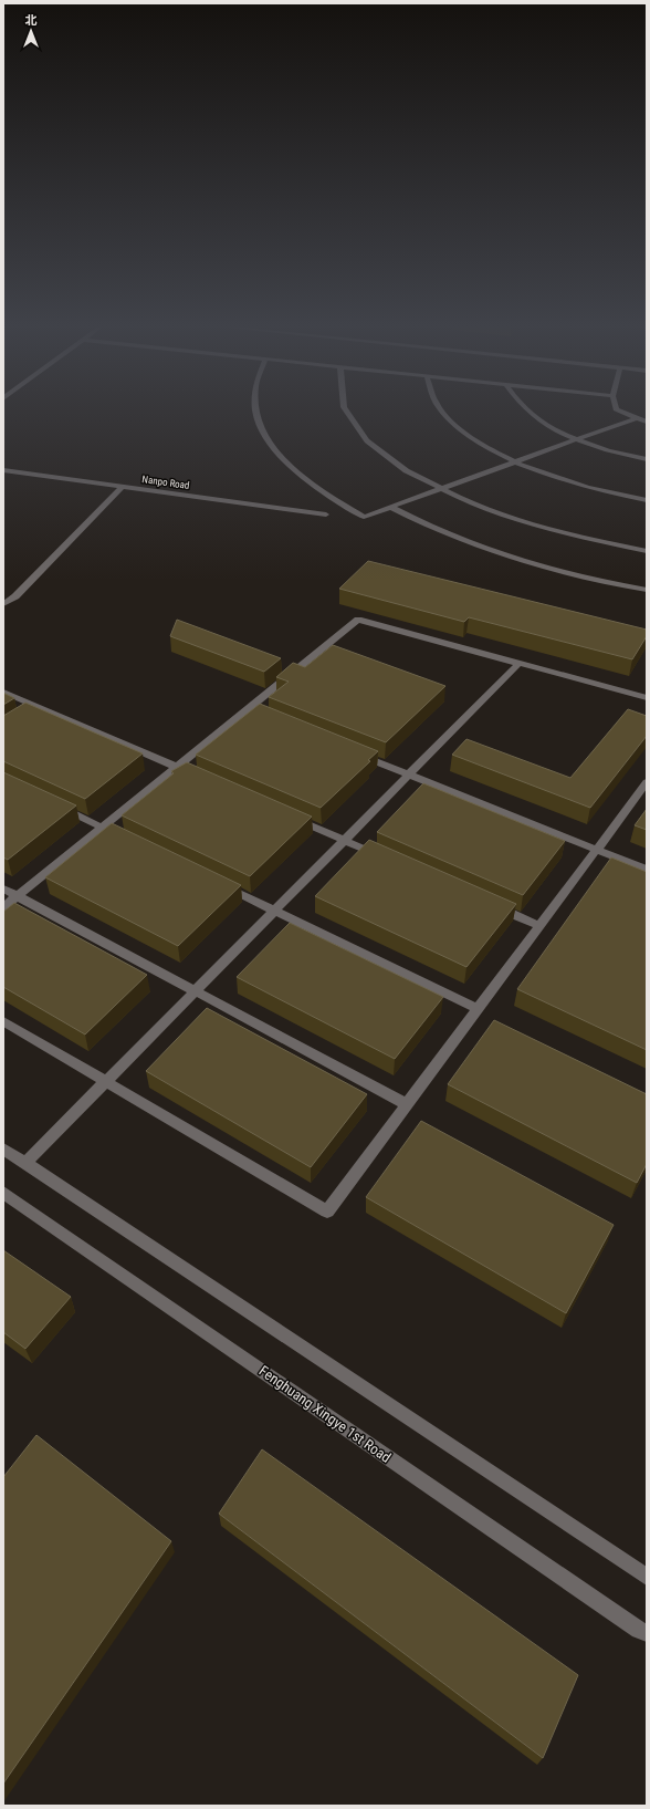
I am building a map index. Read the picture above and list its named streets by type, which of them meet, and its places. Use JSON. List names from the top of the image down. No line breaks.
{"streets":{"street":["Nanpo Road","Fenghuang Xingye 1st Road"]},"north":"top"}
